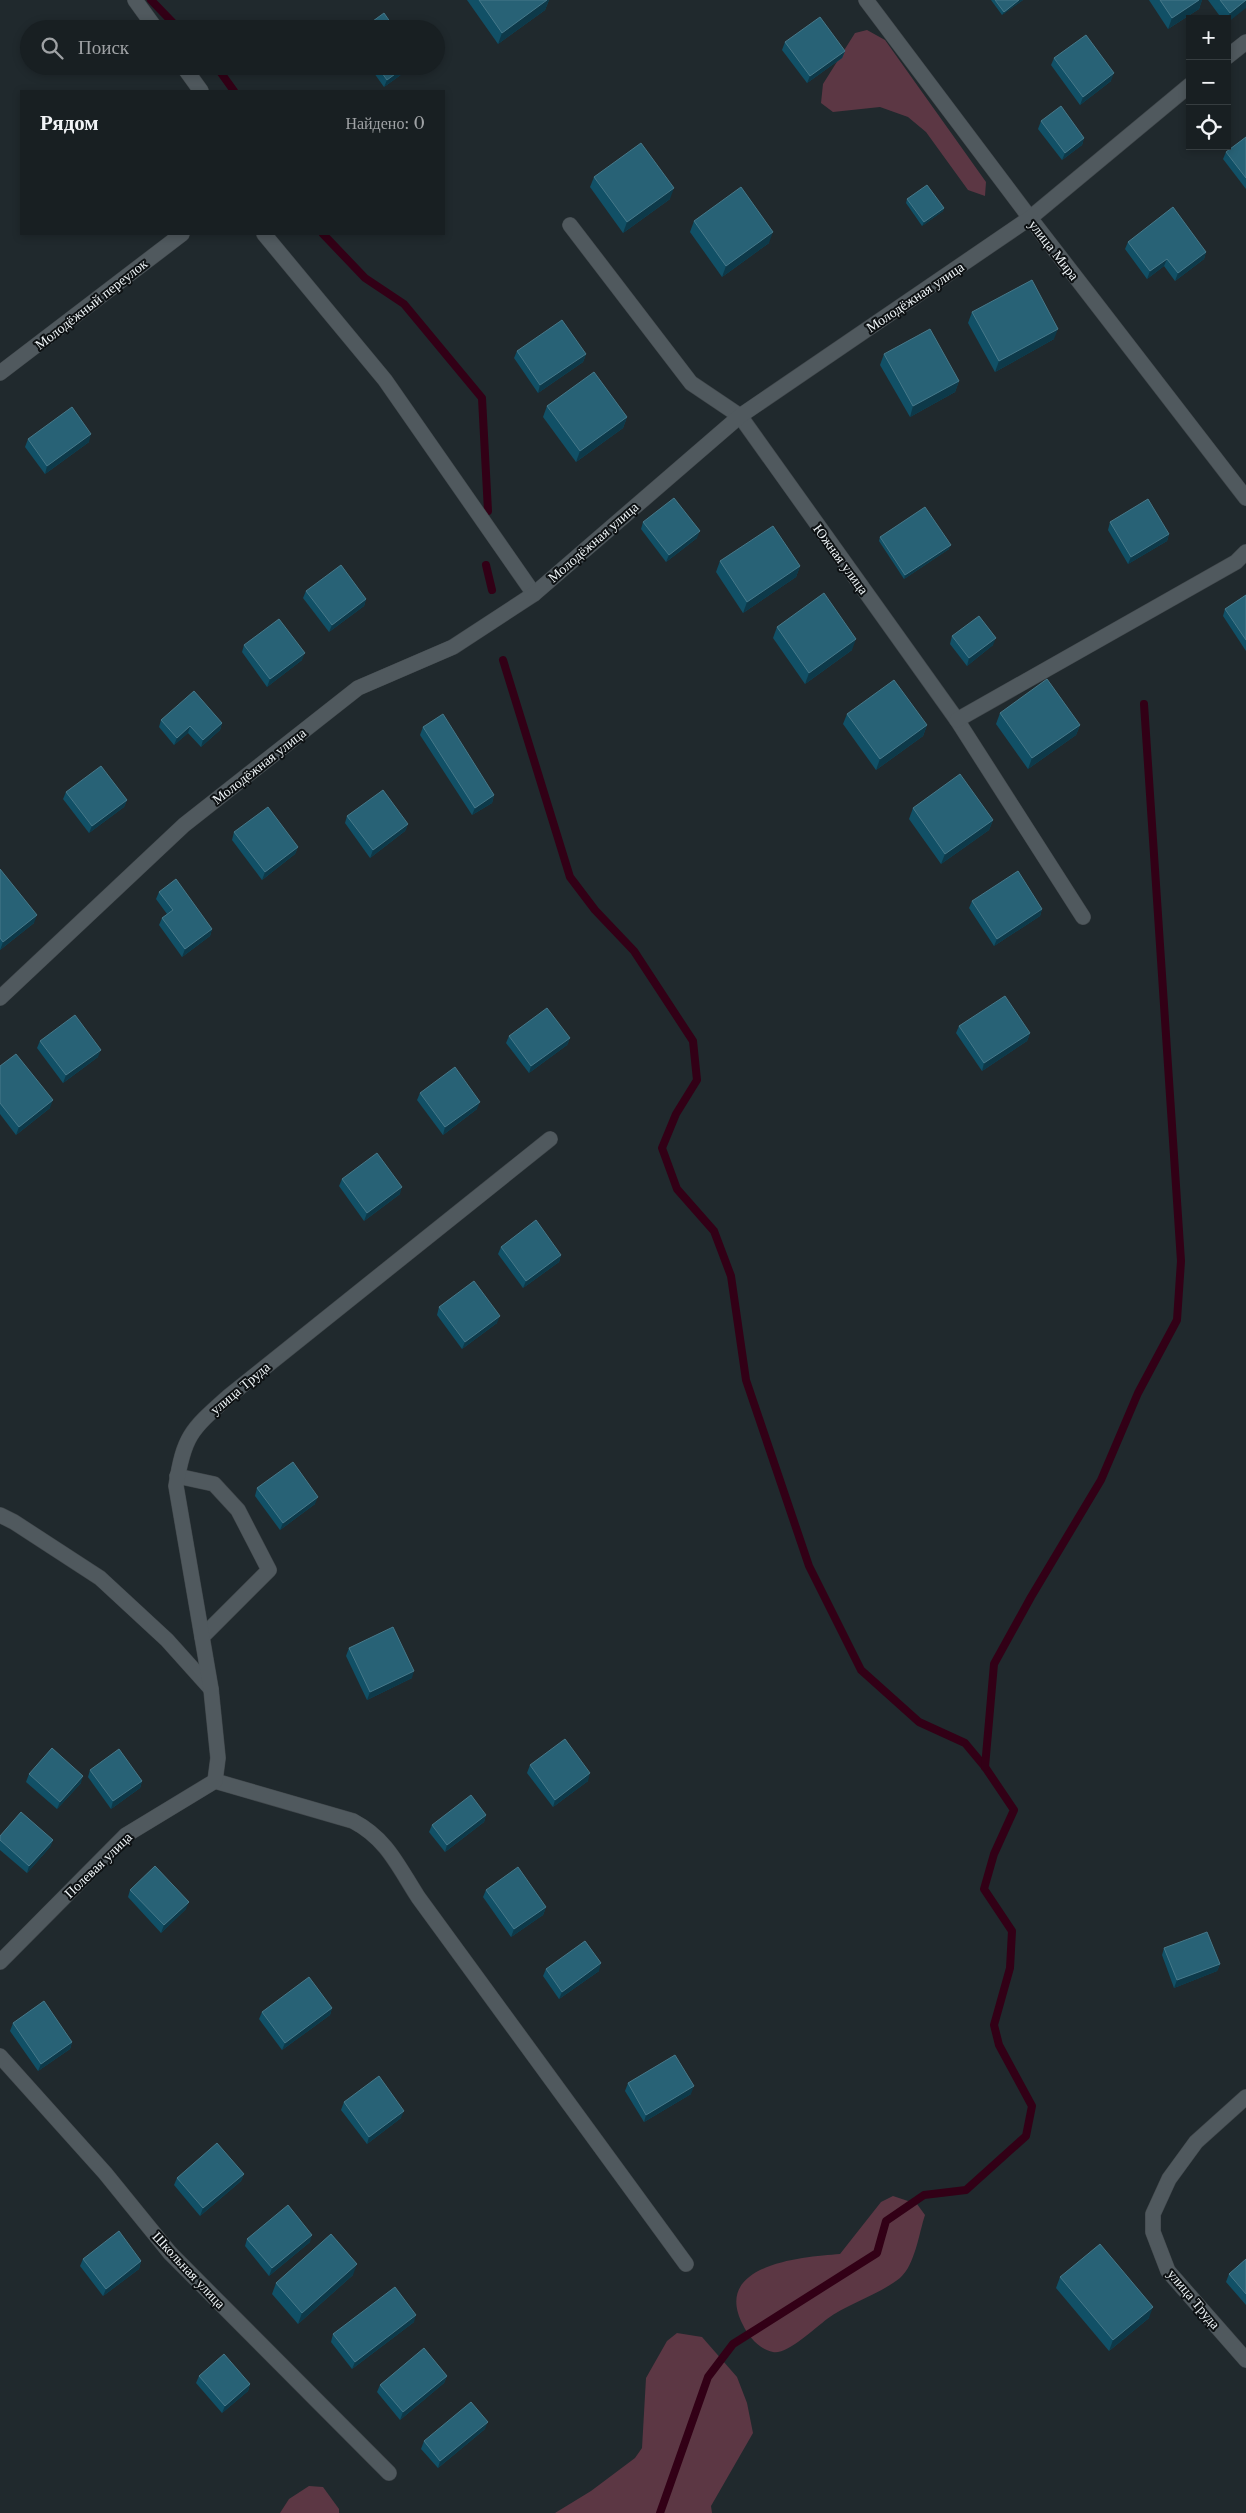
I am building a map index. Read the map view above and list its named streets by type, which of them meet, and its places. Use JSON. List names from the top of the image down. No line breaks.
{"streets":{"street":["улица Мира","Молодёжная улица","Молодёжный переулок","Южная улица","улица Труда","Полевая улица","Школьная улица"]},"crossings":[["улица Мира","Молодёжная улица"],["Молодёжная улица","Южная улица"],["улица Труда","Полевая улица"]],"page":{"map_buttons":["+","−"],"search":"Поиск","heading":["Рядом","Найдено: 0"]}}
